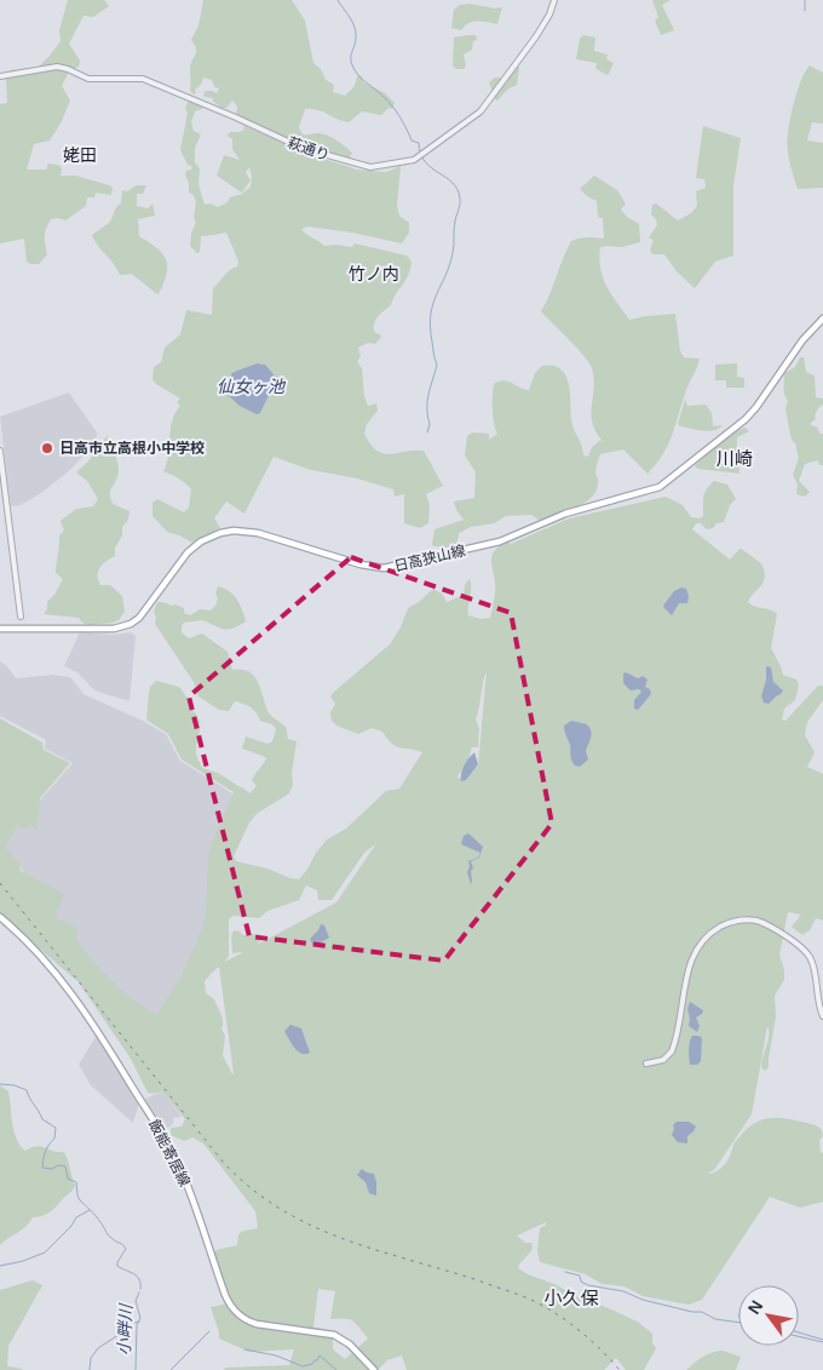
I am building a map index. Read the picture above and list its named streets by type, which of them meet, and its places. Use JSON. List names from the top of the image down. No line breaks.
{"streets":{"main road":["日高狭山線","飯能寄居線"],"street":["萩通り"]},"districts":["姥田","竹ノ内","川崎","小久保"],"water":["仙女ヶ池","小畔川"],"places":["日高市立高根小中学校"],"north":"top left"}
